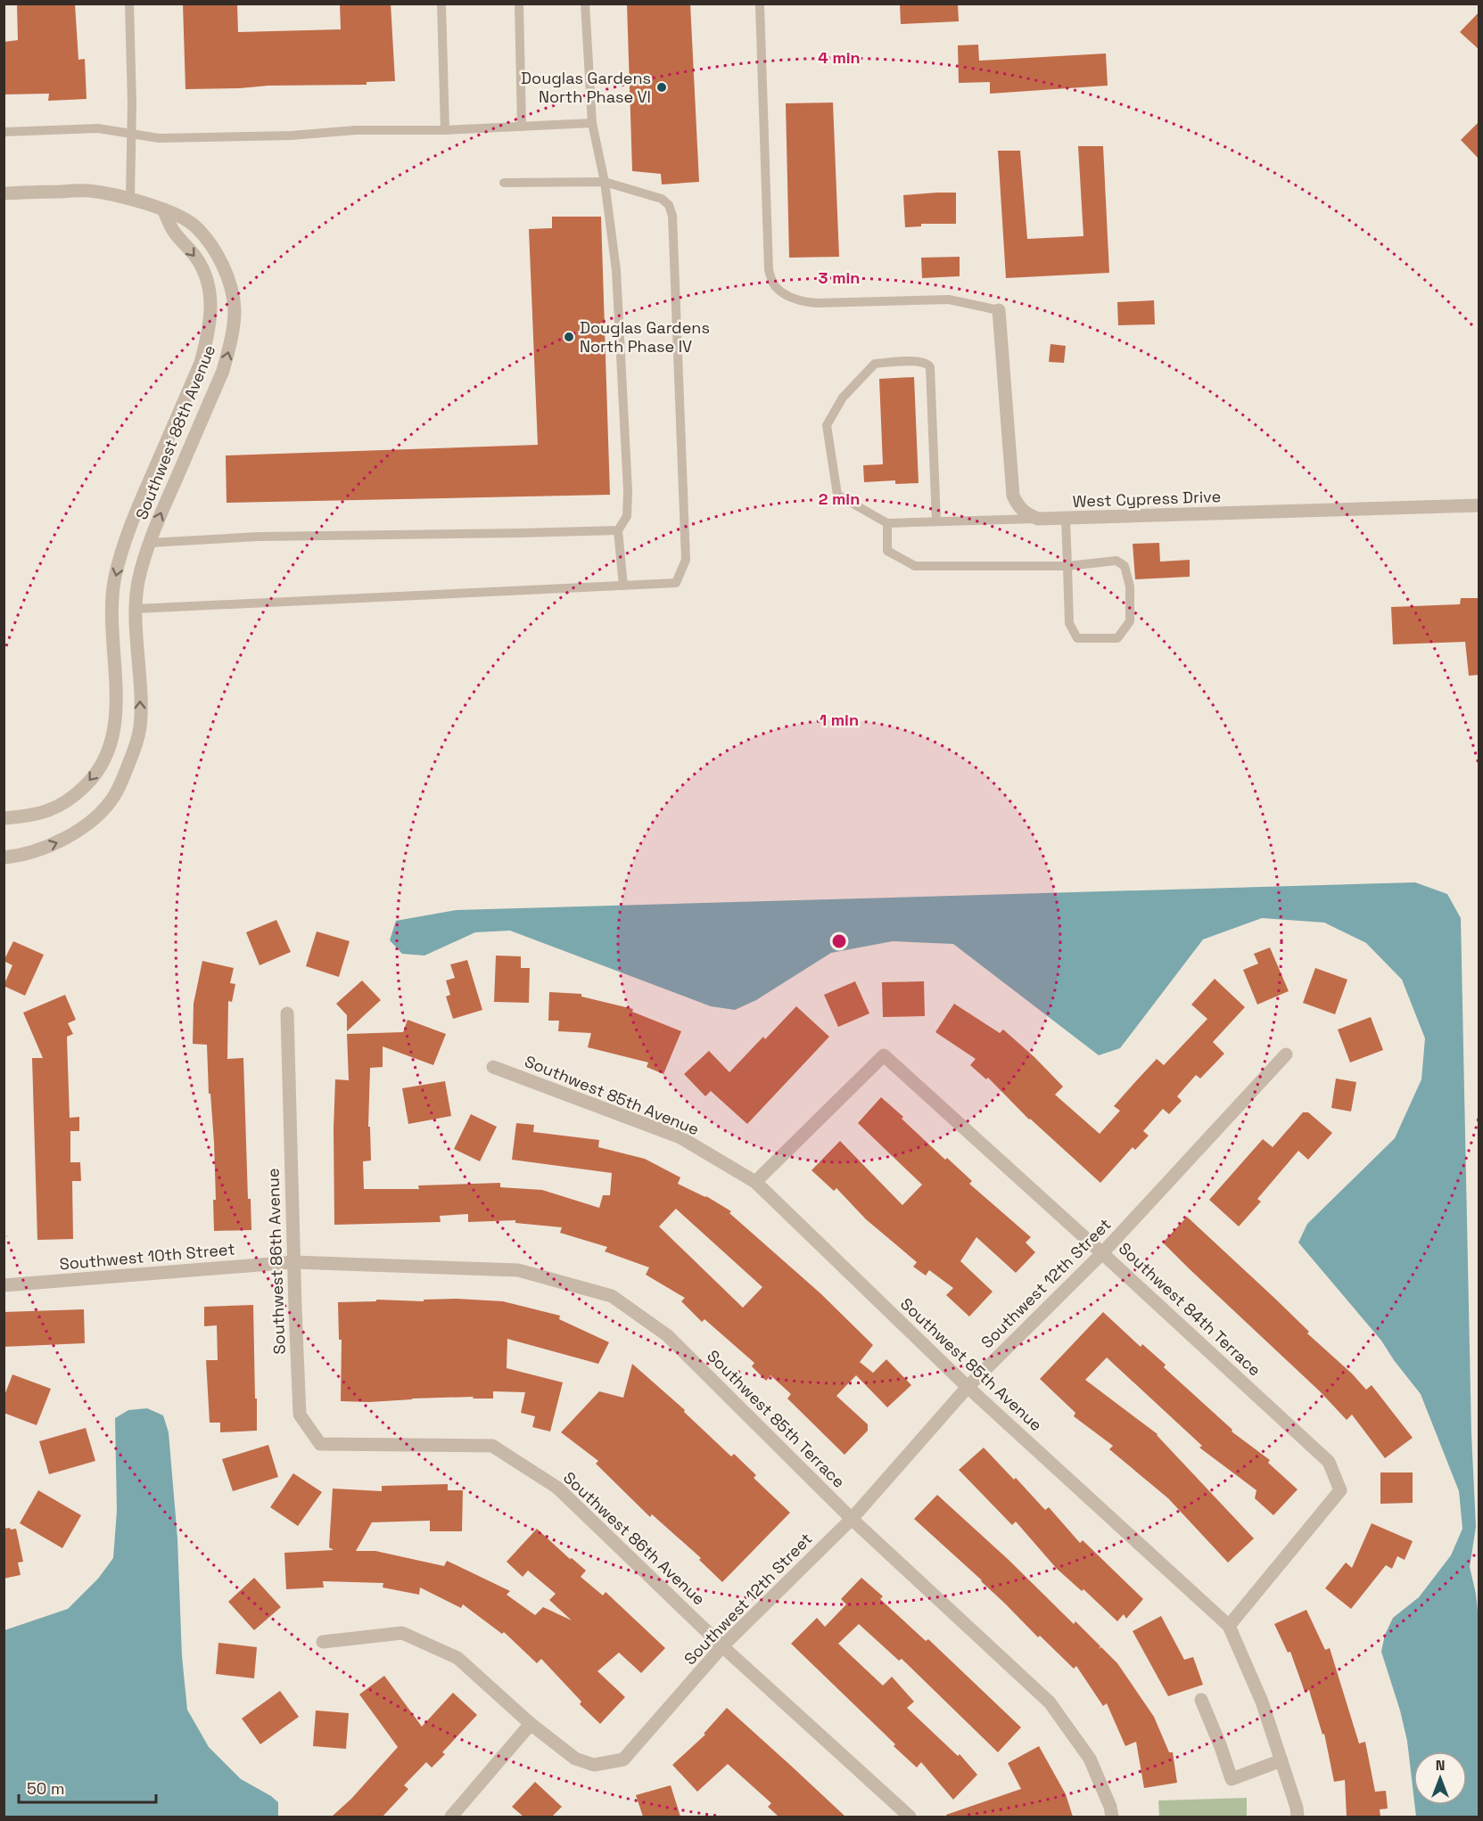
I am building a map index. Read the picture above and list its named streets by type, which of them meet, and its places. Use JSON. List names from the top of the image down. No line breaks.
{"streets":{"street":["Southwest 88th Avenue","West Cypress Drive","Southwest 85th Avenue","Southwest 10th Street","Southwest 86th Avenue","Southwest 12th Street","Southwest 84th Terrace","Southwest 85th Terrace"]},"crossings":[["Southwest 85th Avenue","Southwest 12th Street"],["Southwest 85th Avenue","Southwest 84th Terrace"],["Southwest 10th Street","Southwest 86th Avenue"],["Southwest 10th Street","Southwest 85th Terrace"],["Southwest 86th Avenue","Southwest 12th Street"],["Southwest 86th Avenue","Southwest 85th Terrace"],["Southwest 12th Street","Southwest 84th Terrace"],["Southwest 12th Street","Southwest 85th Terrace"]],"places":["Douglas Gardens North Phase VI","Douglas Gardens North Phase IV"],"scale_bar":"50 m","north":"top","rings":["4 min","3 min","2 min","1 min"]}
